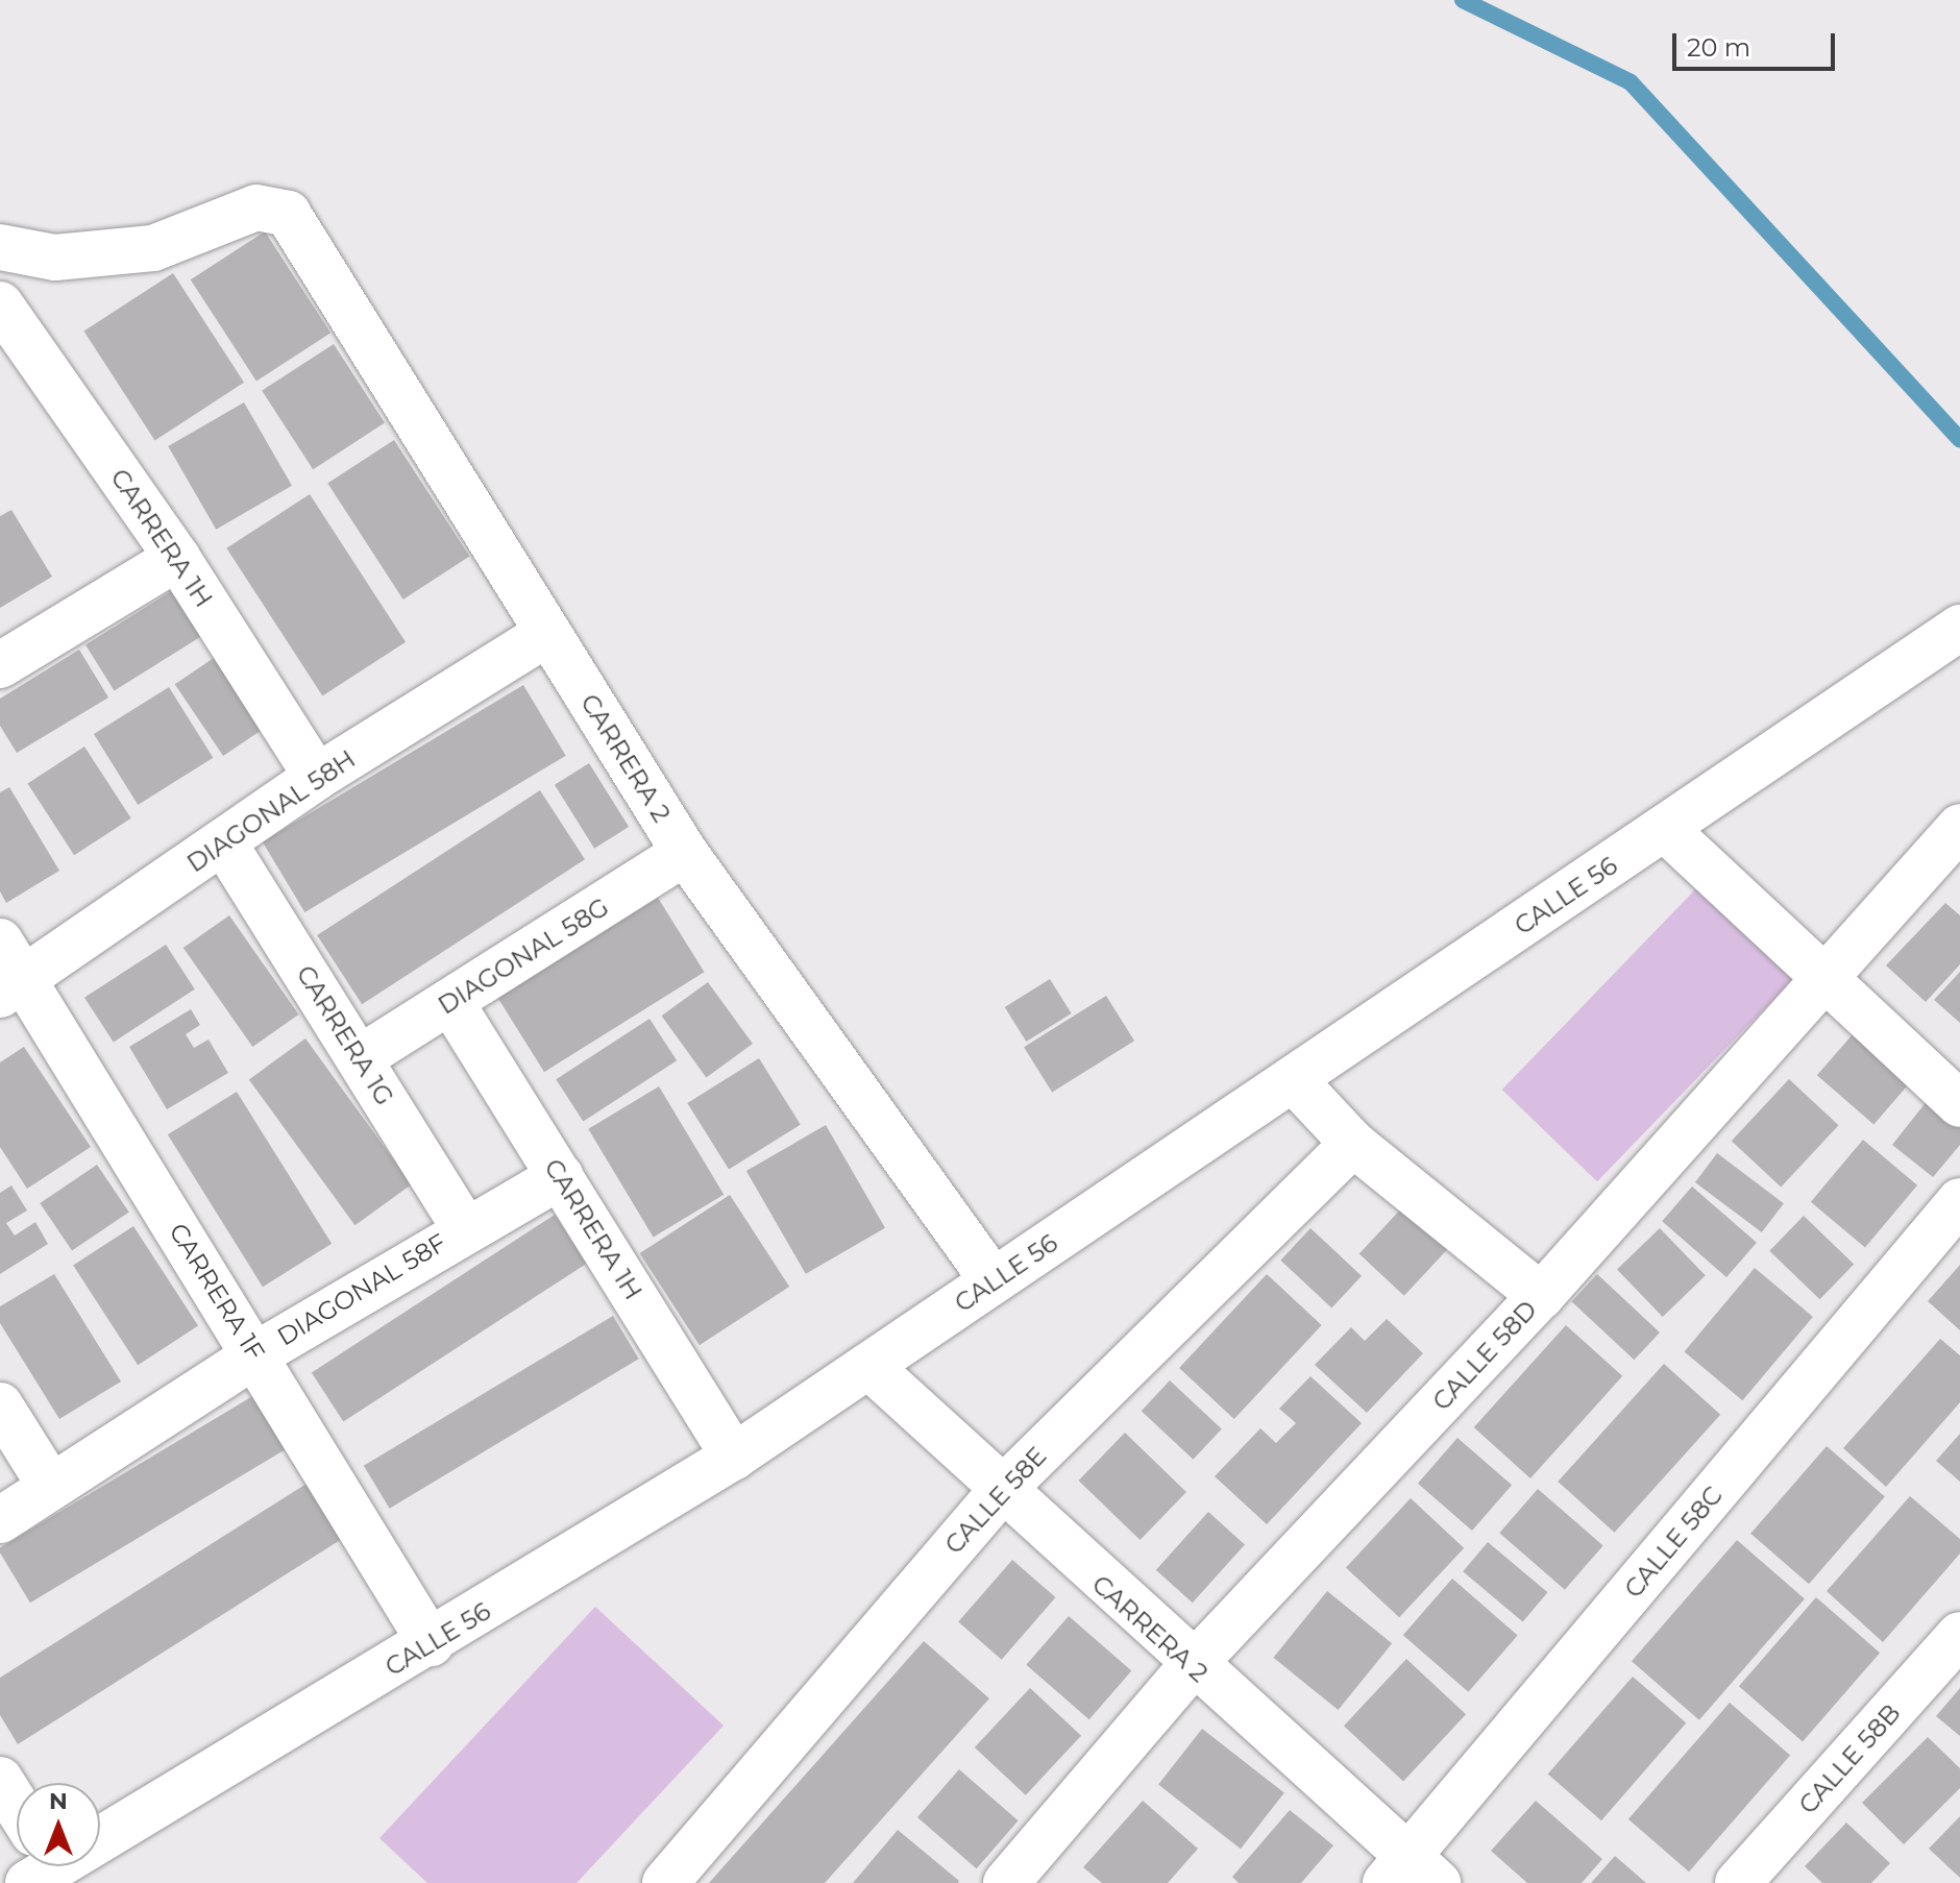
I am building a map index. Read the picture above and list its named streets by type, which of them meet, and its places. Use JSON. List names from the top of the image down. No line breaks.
{"streets":{"street":["CARRERA 1H","CARRERA 2","DIAGONAL 58H","CALLE 56","DIAGONAL 58G","CARRERA 1G","DIAGONAL 58F","CARRERA 1F","CALLE 58D","CALLE 58E","CALLE 58C","CALLE 58B"]},"crossings":[["CARRERA 1H","DIAGONAL 58H"],["CARRERA 1H","CALLE 56"],["CARRERA 1H","DIAGONAL 58G"],["CARRERA 1H","DIAGONAL 58F"],["CARRERA 2","DIAGONAL 58H"],["CARRERA 2","CALLE 56"],["CARRERA 2","DIAGONAL 58G"],["CARRERA 2","CALLE 58D"],["CARRERA 2","CALLE 58E"],["CARRERA 2","CALLE 58C"],["DIAGONAL 58H","CARRERA 1G"],["DIAGONAL 58H","CARRERA 1F"],["CALLE 56","CARRERA 1F"],["DIAGONAL 58G","CARRERA 1G"],["CARRERA 1G","DIAGONAL 58F"],["DIAGONAL 58F","CARRERA 1F"]],"scale_bar":"20 m","north":"top"}
